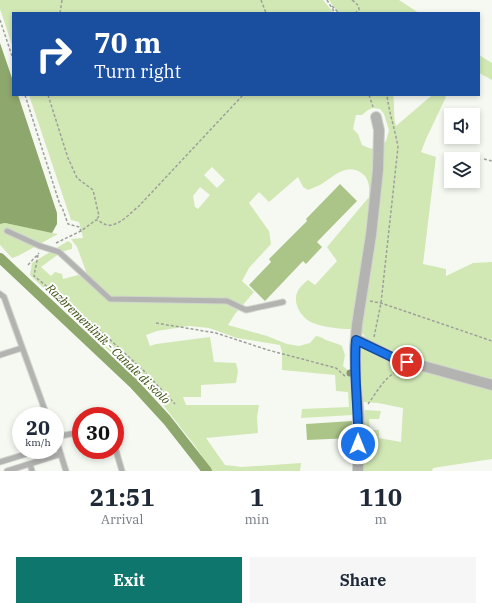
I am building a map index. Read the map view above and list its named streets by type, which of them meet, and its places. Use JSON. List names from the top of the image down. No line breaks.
{"water":["Razbremenilnik - Canale di scolo"],"page":{"turn":["70 m","Turn right"],"speed":"20 km/h","limit":"30","eta":["21:51","Arrival","1","min","110","m"],"buttons":["Exit","Share"]}}
